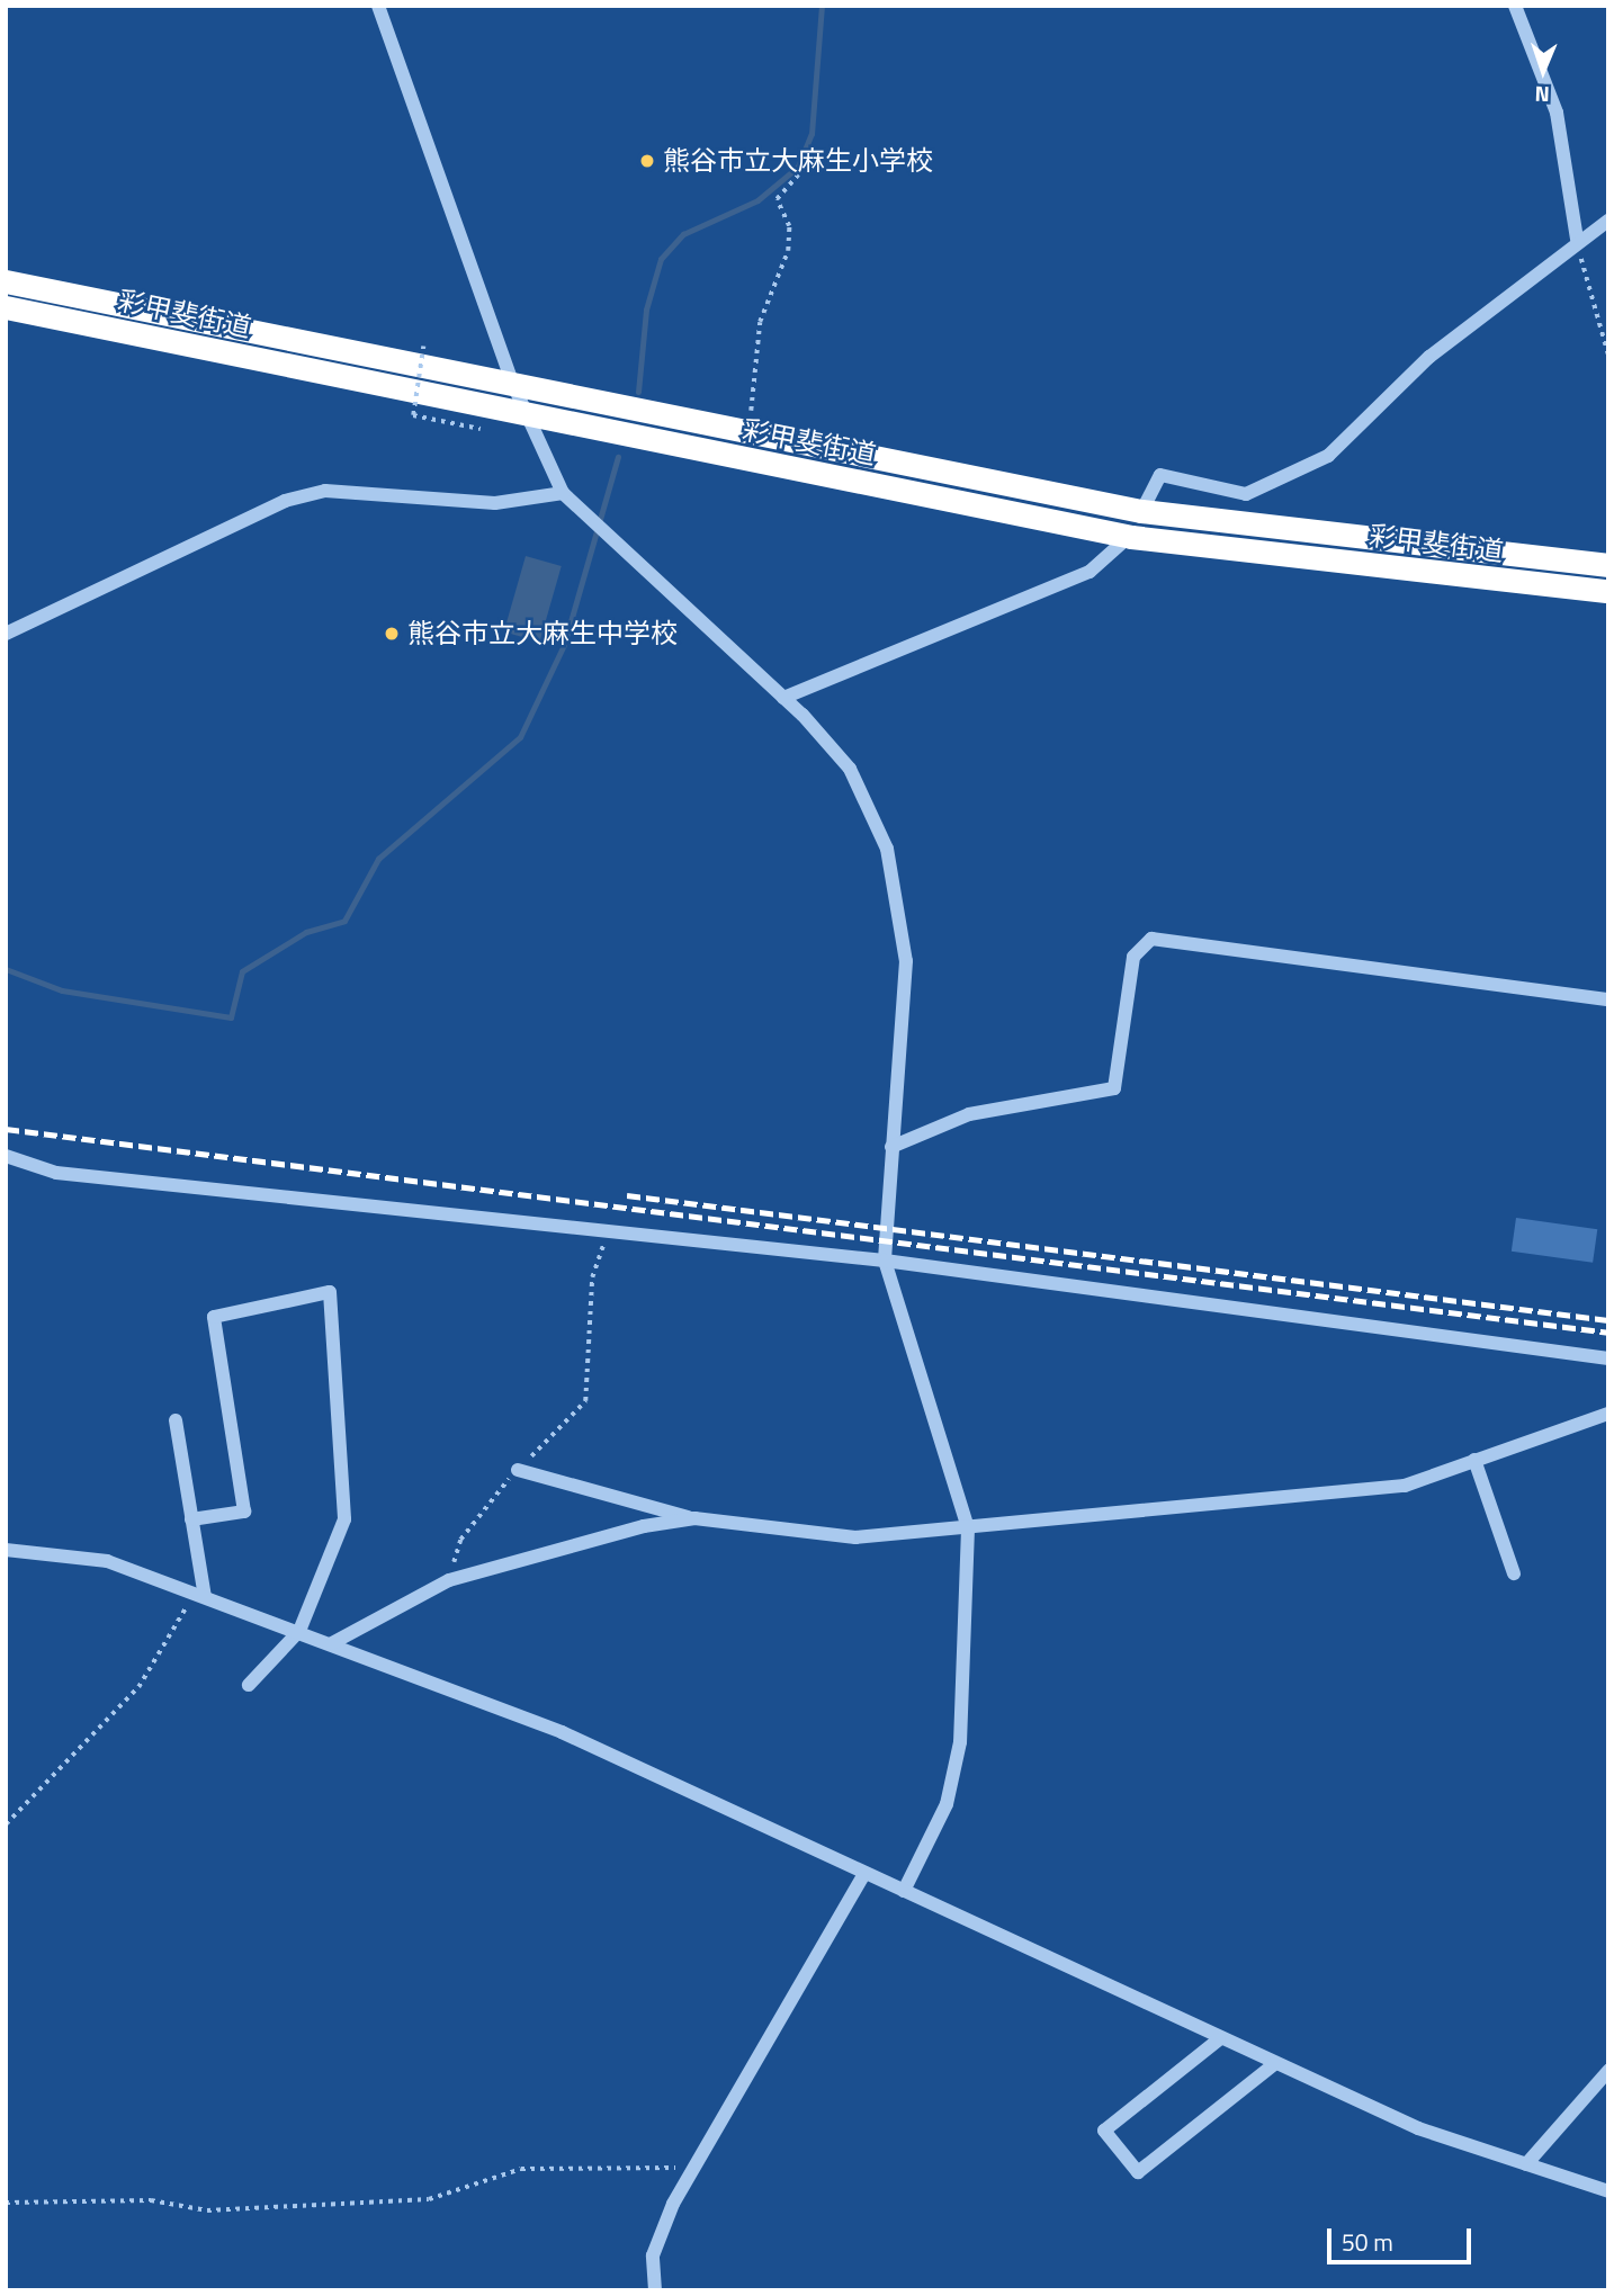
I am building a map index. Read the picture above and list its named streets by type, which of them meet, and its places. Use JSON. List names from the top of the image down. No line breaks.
{"streets":{"highway":["彩甲斐街道"]},"places":["熊谷市立大麻生小学校","熊谷市立大麻生中学校"],"scale_bar":"50 m","north":"bottom"}
